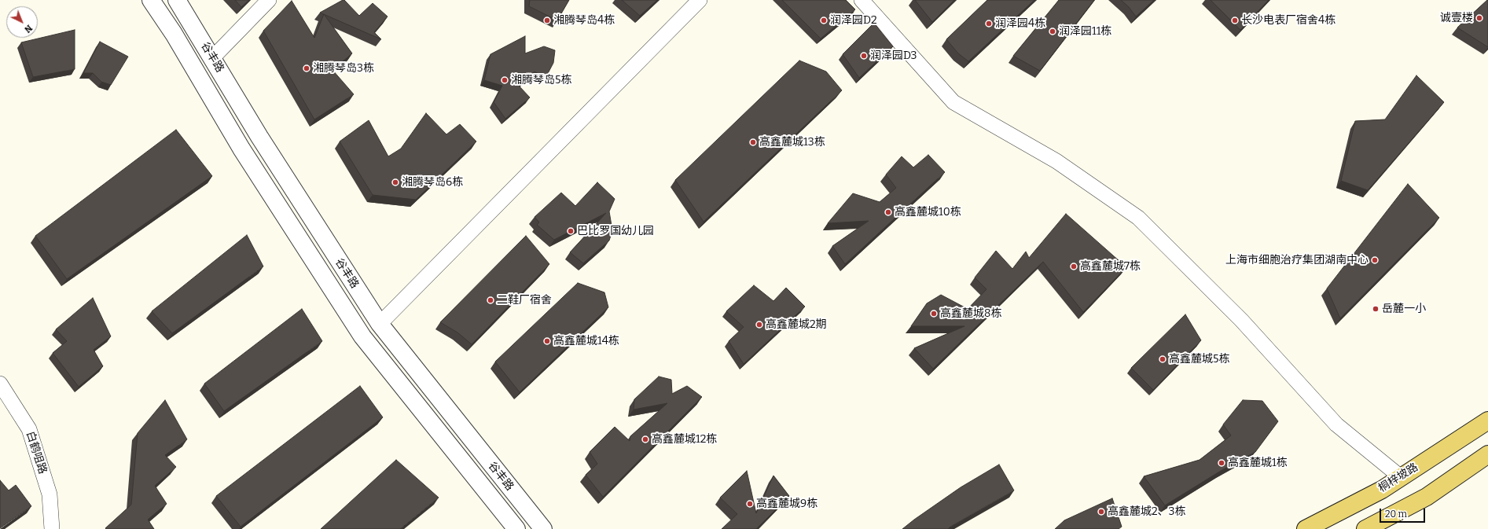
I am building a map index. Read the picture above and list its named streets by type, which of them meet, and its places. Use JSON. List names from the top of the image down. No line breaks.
{"streets":{"main road":["桐梓坡路"],"street":["谷丰路","白鹤咀路"]},"places":["诚壹楼","湘腾琴岛4栋","润泽园D2","长沙电表厂宿舍4栋","润泽园4栋","润泽园11栋","润泽园D3","湘腾琴岛3栋","湘腾琴岛5栋","高鑫麓城13栋","湘腾琴岛6栋","高鑫麓城10栋","巴比罗国幼儿园","上海市细胞治疗集团湖南中心","高鑫麓城7栋","二鞋厂宿舍","岳麓一小","高鑫麓城8栋","高鑫麓城2期","高鑫麓城14栋","高鑫麓城5栋","高鑫麓城12栋","高鑫麓城1栋","高鑫麓城9栋","高鑫麓城2、3栋"],"scale_bar":"20 m","north":"bottom right"}
